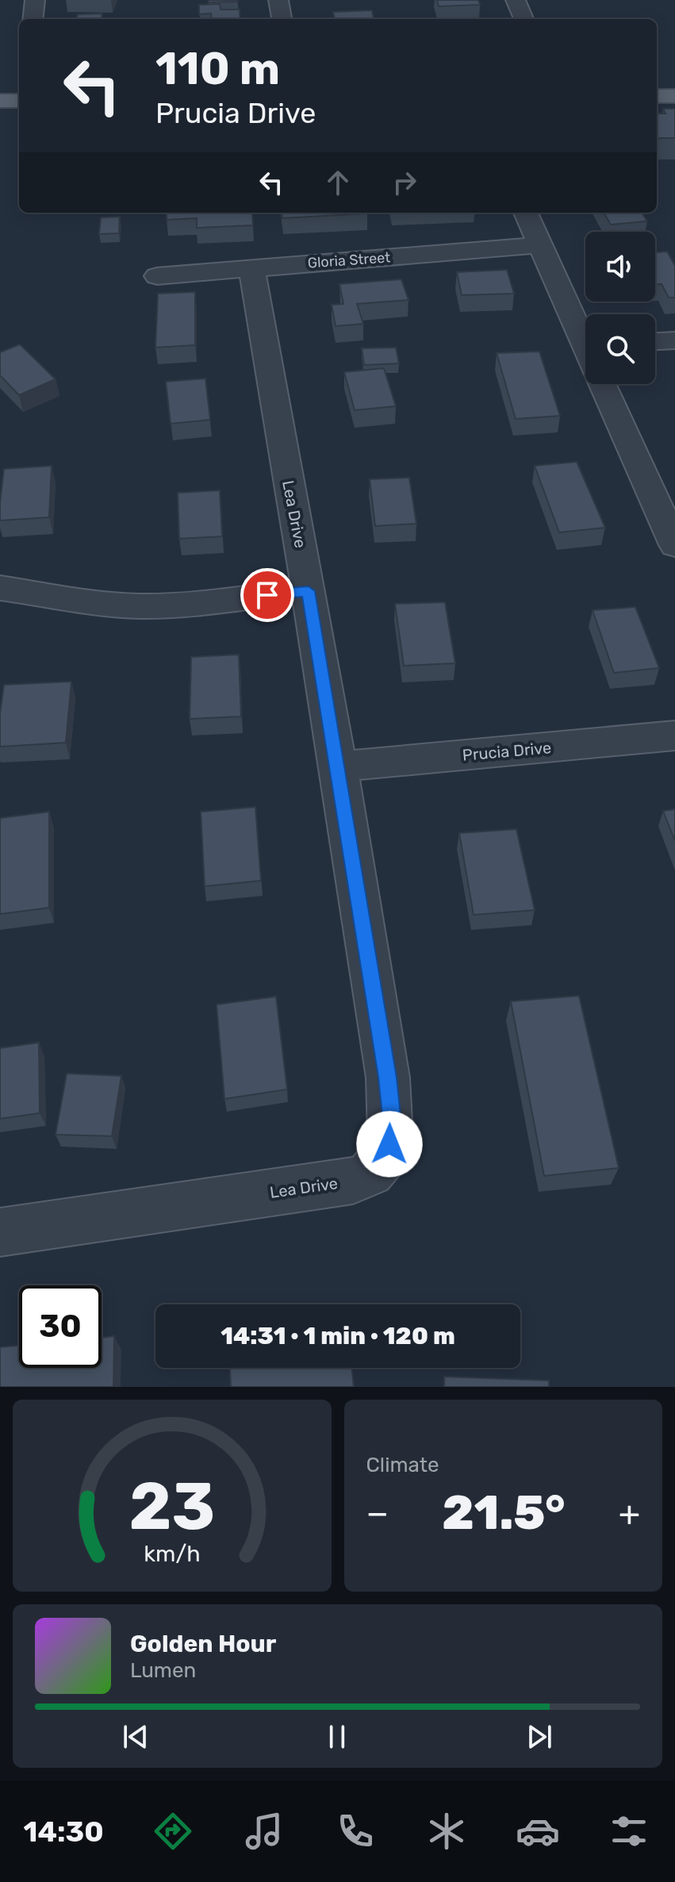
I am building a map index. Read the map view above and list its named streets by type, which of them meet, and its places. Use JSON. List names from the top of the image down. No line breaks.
{"streets":{"street":["Gloria Street","Lea Drive","Prucia Drive"]},"crossings":[["Gloria Street","Lea Drive"],["Lea Drive","Prucia Drive"]],"page":{"turn":["110 m","Prucia Drive"],"limit":"30","trip":"14:31 · 1 min · 120 m","tile":"Climate","heat":["−","21.5°","+"],"song":["Golden Hour","Lumen"],"tabs":"14:30","gauge":["23","km/h"]}}
